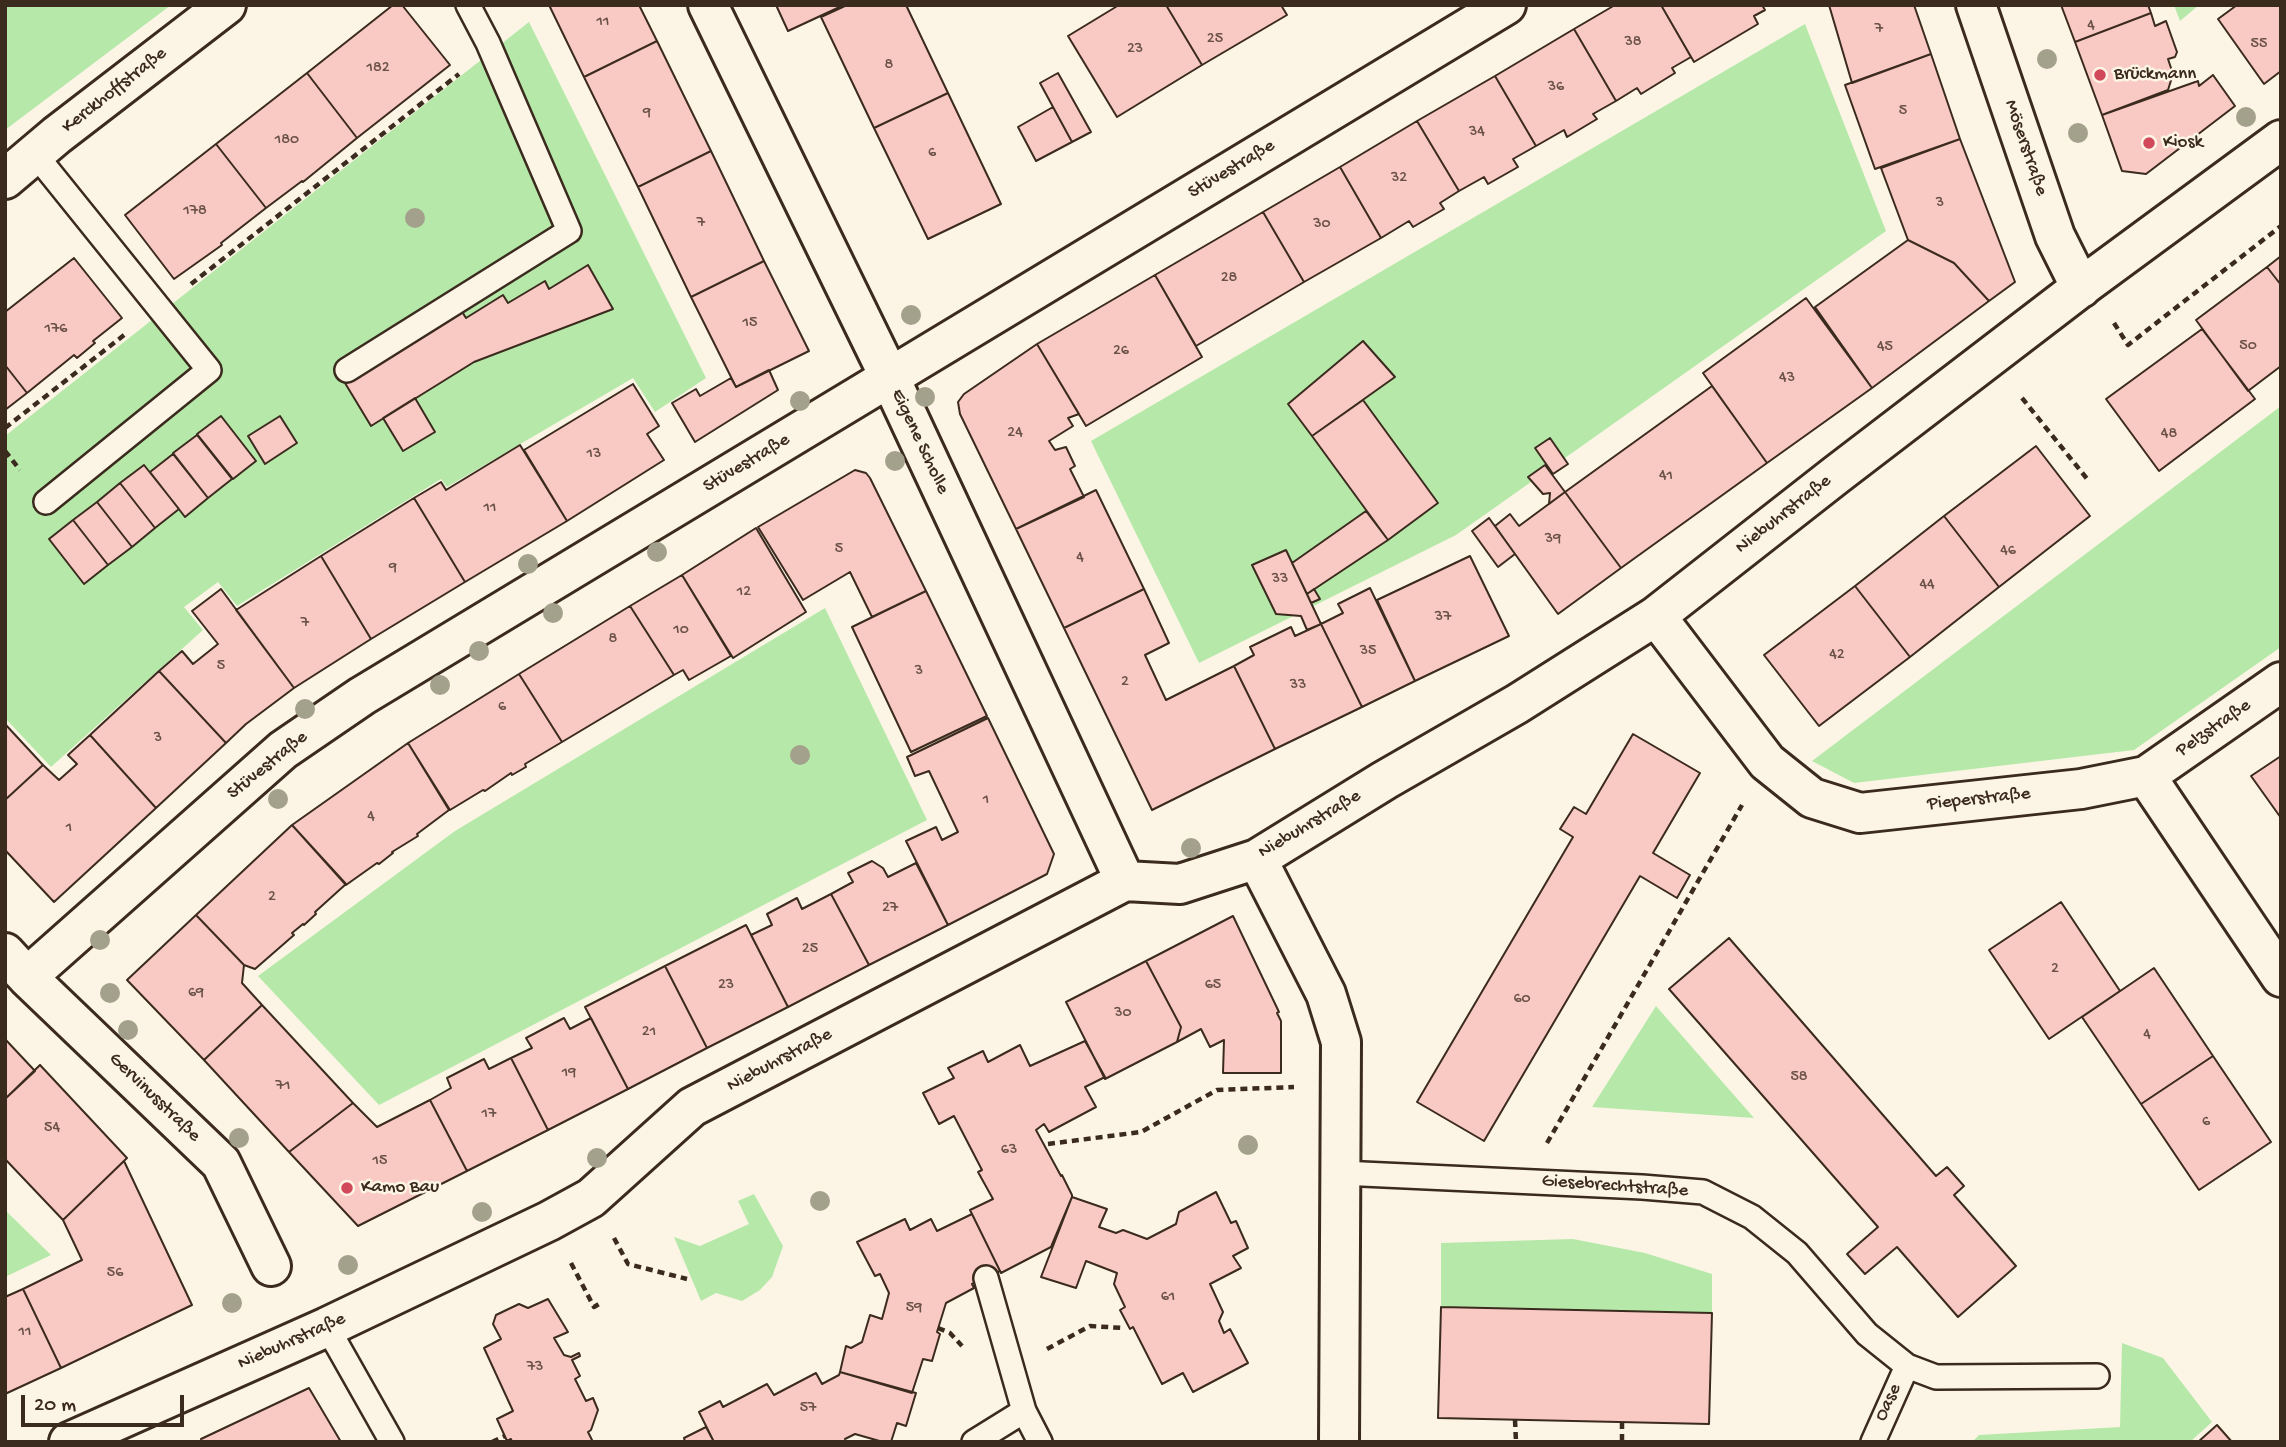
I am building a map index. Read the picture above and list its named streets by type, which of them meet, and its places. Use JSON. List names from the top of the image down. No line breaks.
{"streets":{"street":["Kerckhoffstraße","Möserstraße","Stüvestraße","Eigene Scholle","Niebuhrstraße","Pelzstraße","Pieperstraße","Gervinusstraße"],"lane":["Giesebrechtstraße","Oase"]},"crossings":[["Möserstraße","Niebuhrstraße"],["Stüvestraße","Eigene Scholle"],["Stüvestraße","Gervinusstraße"],["Eigene Scholle","Niebuhrstraße"],["Niebuhrstraße","Pieperstraße"],["Pelzstraße","Pieperstraße"],["Giesebrechtstraße","Oase"]],"places":["Brückmann","Kiosk","Kamo Bau"],"house_numbers":["11","4","7","25","38","55","23","8","182","36","5","9","34","180","6","32","3","178","7","30","28","15","176","50","45","26","43","24","48","13","41","11","39","5","46","4","9","33","44","12","37","7","10","8","35","42","5","3","2","33","6","3","1","4","1","2","27","25","2","23","65","69","60","30","21","4","19","58","71","17","6","54","63","15","56","61","59","11","73","57"],"scale_bar":"20 m"}
